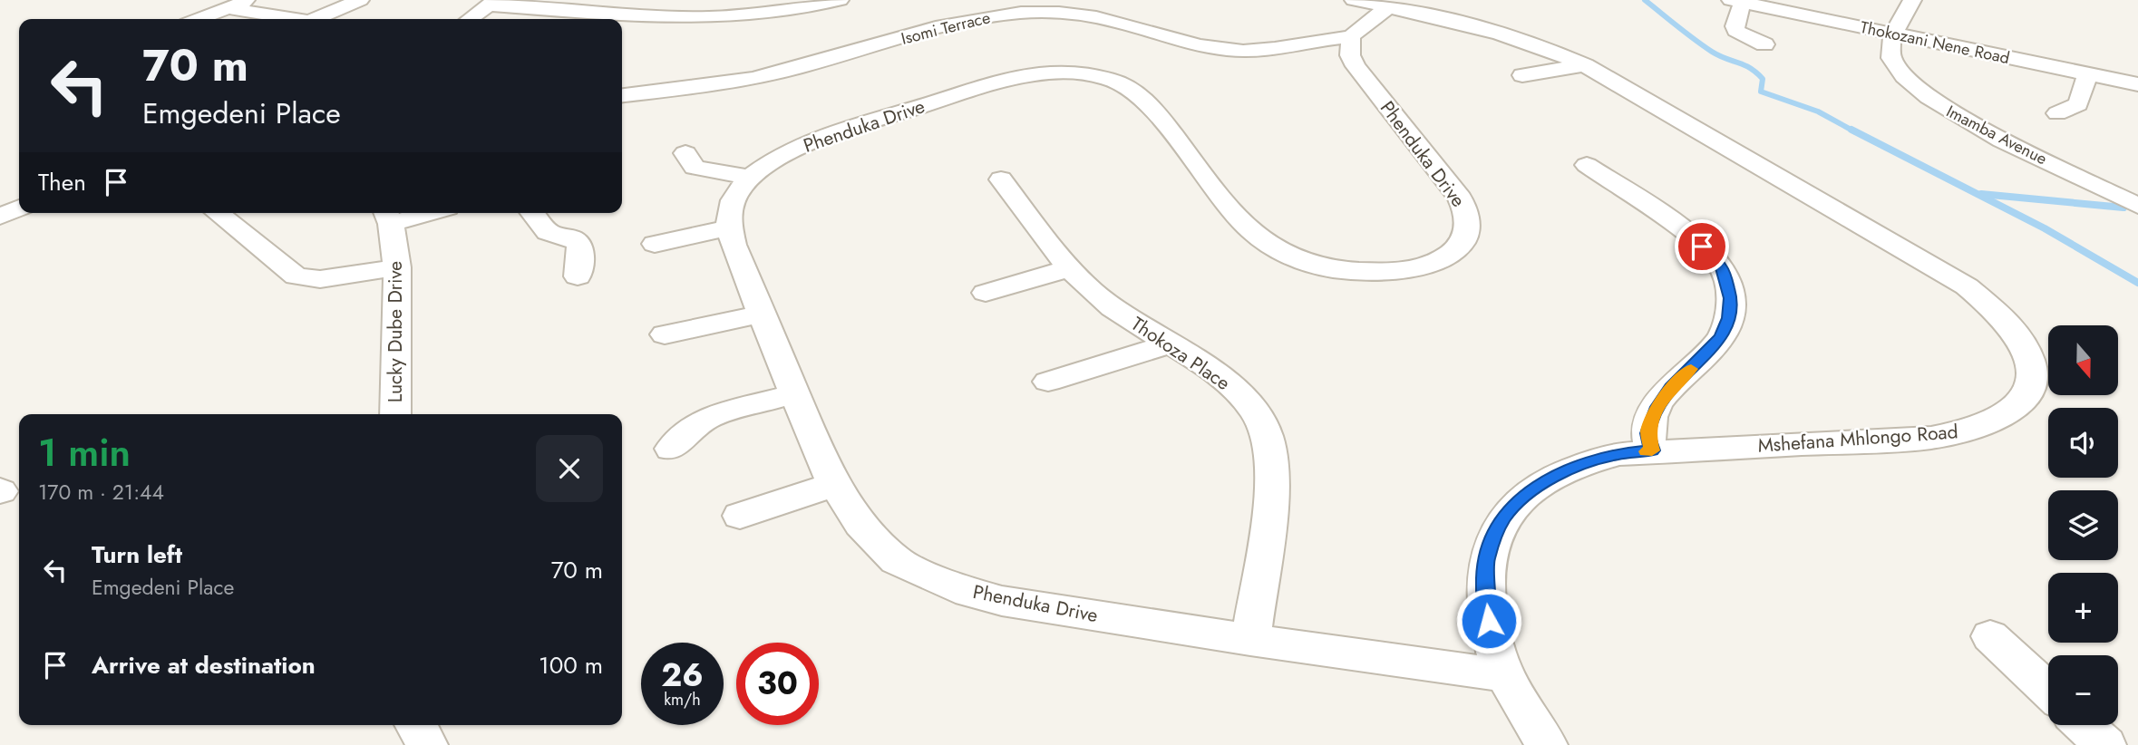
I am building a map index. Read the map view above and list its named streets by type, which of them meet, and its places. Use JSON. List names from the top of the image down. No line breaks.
{"streets":{"street":["Isomi Terrace","Thokozani Nene Road","Phenduka Drive","Imamba Avenue","Lucky Dube Drive","Thokoza Place","Mshefana Mhlongo Road"]},"crossings":[["Isomi Terrace","Phenduka Drive"],["Thokozani Nene Road","Imamba Avenue"],["Phenduka Drive","Thokoza Place"],["Phenduka Drive","Mshefana Mhlongo Road"]],"north":"bottom","page":{"turn":["70 m","Emgedeni Place"],"then":"Then","map_buttons":["+","−"],"heading":["1 min","170 m · 21:44"],"list":[{"name":"Turn left","note":"Emgedeni Place","value":"70 m"},{"name":"Arrive at destination","value":"100 m"}],"speed":"26 km/h","limit":"30"}}
